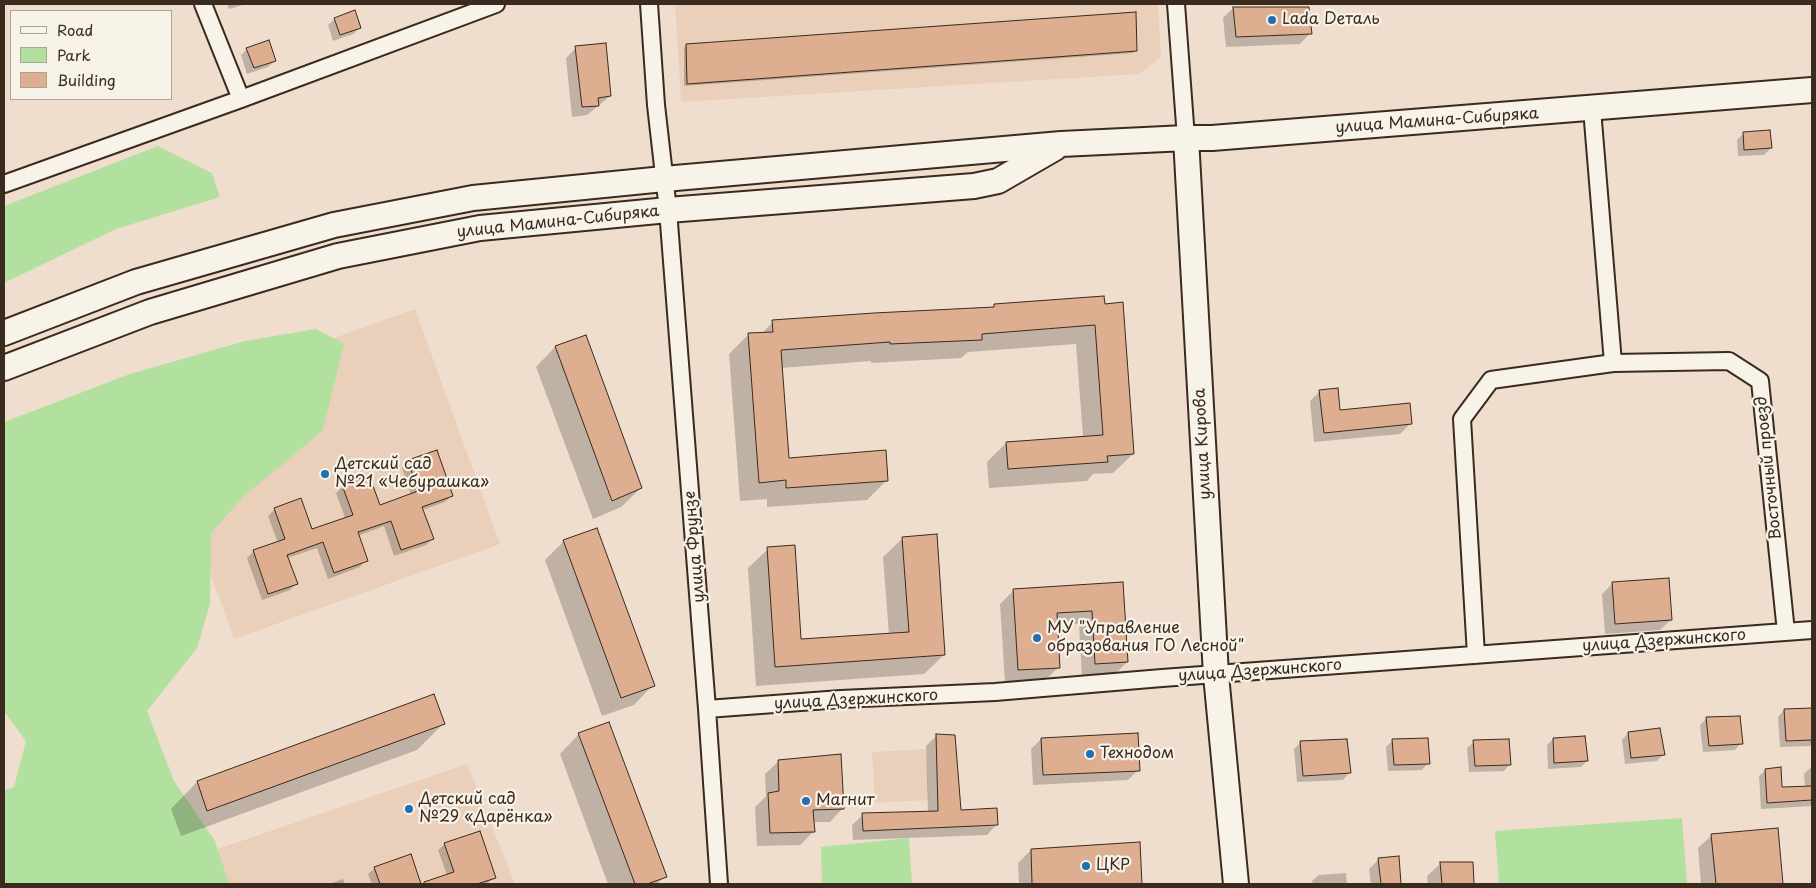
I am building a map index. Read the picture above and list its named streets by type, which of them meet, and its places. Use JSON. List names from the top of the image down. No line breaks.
{"streets":{"main road":["улица Мамина-Сибиряка","улица Кирова"],"street":["Восточный проезд","улица Фрунзе","улица Дзержинского"]},"crossings":[["улица Мамина-Сибиряка","улица Кирова"],["улица Мамина-Сибиряка","улица Фрунзе"],["улица Кирова","улица Дзержинского"],["Восточный проезд","улица Дзержинского"],["улица Фрунзе","улица Дзержинского"]],"places":["Lada Dеталь","Детский сад №21 «Чебурашка»","МУ \"Управление образования ГО Лесной\"","Технодом","Магнит","Детский сад №29 «Дарёнка»","ЦКР"],"legend":["Road","Park","Building"]}
